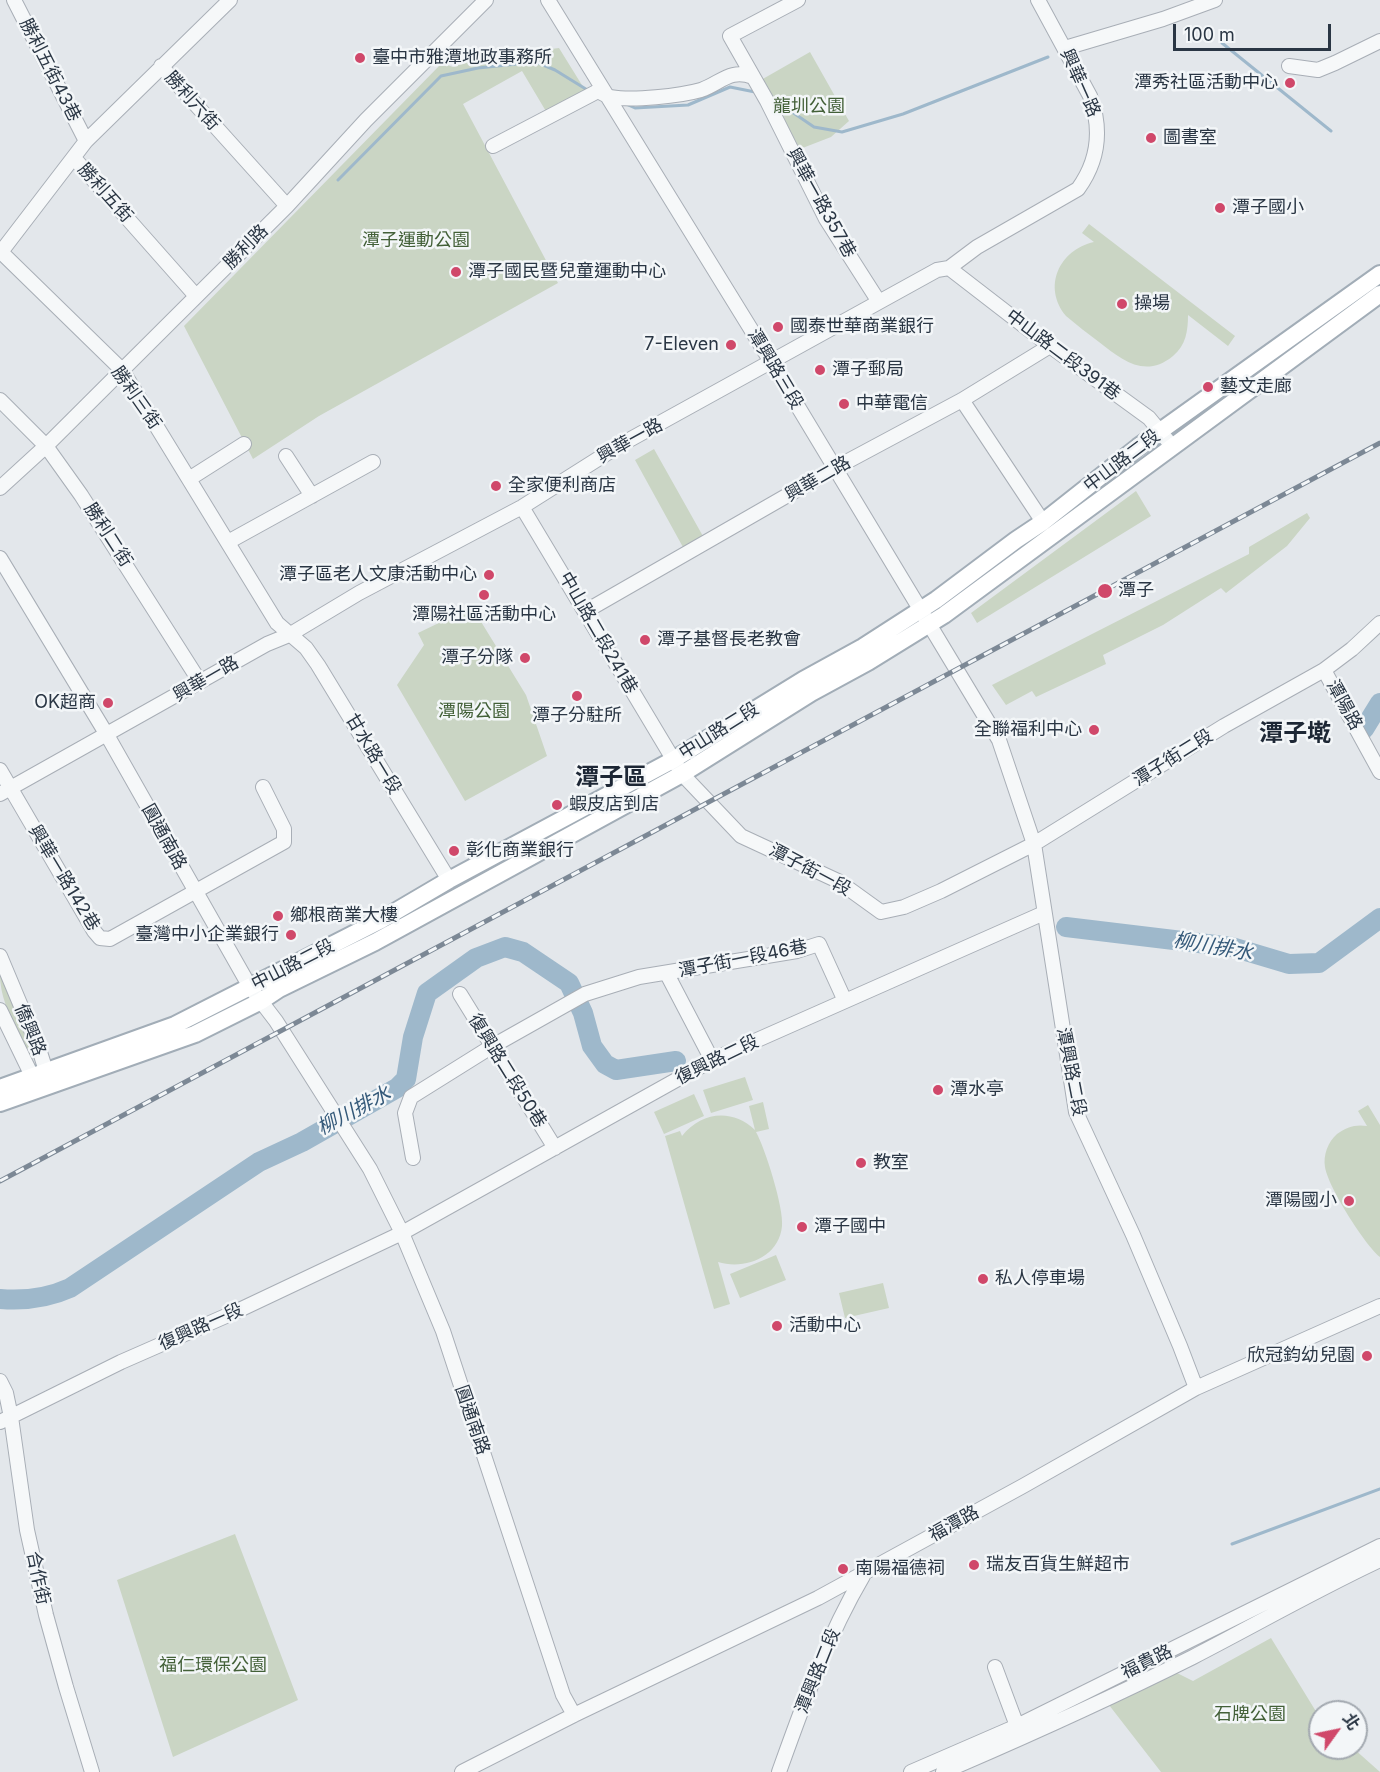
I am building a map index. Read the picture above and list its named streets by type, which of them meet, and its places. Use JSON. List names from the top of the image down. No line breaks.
{"streets":{"main road":["中山路二段"],"street":["勝利五街43巷","興華一路","勝利六街","勝利五街","興華一路357巷","勝利路","中山路二段391巷","潭興路三段","勝利三街","興華二路","勝利二街","中山路二段241巷","潭陽路","甘水路一段","潭子街二段","圓通南路","潭子街一段","興華一路142巷","潭子街一段46巷","僑興路","復興路二段","復興路二段50巷","潭興路二段","復興路一段","福潭路","合作街","福貴路"]},"crossings":[["勝利五街43巷","勝利五街"],["興華一路","興華一路357巷"],["興華一路","中山路二段391巷"],["興華一路","潭興路三段"],["興華一路","勝利三街"],["興華一路","勝利二街"],["興華一路","中山路二段241巷"],["興華一路","甘水路一段"],["興華一路","圓通南路"],["興華一路","興華一路142巷"],["勝利六街","勝利五街"],["勝利六街","勝利路"],["勝利五街","勝利路"],["勝利五街","勝利三街"],["勝利路","勝利三街"],["勝利路","勝利二街"],["中山路二段391巷","中山路二段"],["中山路二段391巷","興華二路"],["潭興路三段","中山路二段"],["潭興路三段","興華二路"],["潭興路三段","潭興路二段"],["勝利三街","甘水路一段"],["中山路二段","中山路二段241巷"],["中山路二段","甘水路一段"],["中山路二段","圓通南路"],["中山路二段","潭子街一段"],["中山路二段","僑興路"],["興華二路","中山路二段241巷"],["中山路二段241巷","潭子街一段"],["潭陽路","潭子街二段"],["潭子街二段","潭子街一段"],["潭子街二段","潭興路二段"],["圓通南路","興華一路142巷"],["圓通南路","復興路二段"],["圓通南路","復興路一段"],["圓通南路","福潭路"],["潭子街一段","潭興路二段"],["潭子街一段46巷","復興路二段"],["潭子街一段46巷","復興路二段50巷"],["復興路二段","復興路二段50巷"],["復興路二段","潭興路二段"],["復興路二段","復興路一段"],["潭興路二段","福潭路"],["復興路一段","合作街"]],"districts":["潭子墘","潭子區"],"water":["柳川排水"],"parks":["龍圳公園","潭子運動公園","潭陽公園","福仁環保公園","石牌公園"],"places":["臺中市雅潭地政事務所","潭秀社區活動中心","圖書室","潭子國小","潭子國民暨兒童運動中心","操場","國泰世華商業銀行","7-Eleven","潭子郵局","藝文走廊","中華電信","全家便利商店","潭子區老人文康活動中心","潭子","潭陽社區活動中心","潭子基督長老教會","潭子分隊","潭子分駐所","OK超商","全聯福利中心","蝦皮店到店","彰化商業銀行","鄉根商業大樓","臺灣中小企業銀行","潭水亭","教室","潭陽國小","潭子國中","私人停車場","活動中心","欣冠鈞幼兒園","瑞友百貨生鮮超市","南陽福德祠"],"scale_bar":"100 m","north":"top right"}
